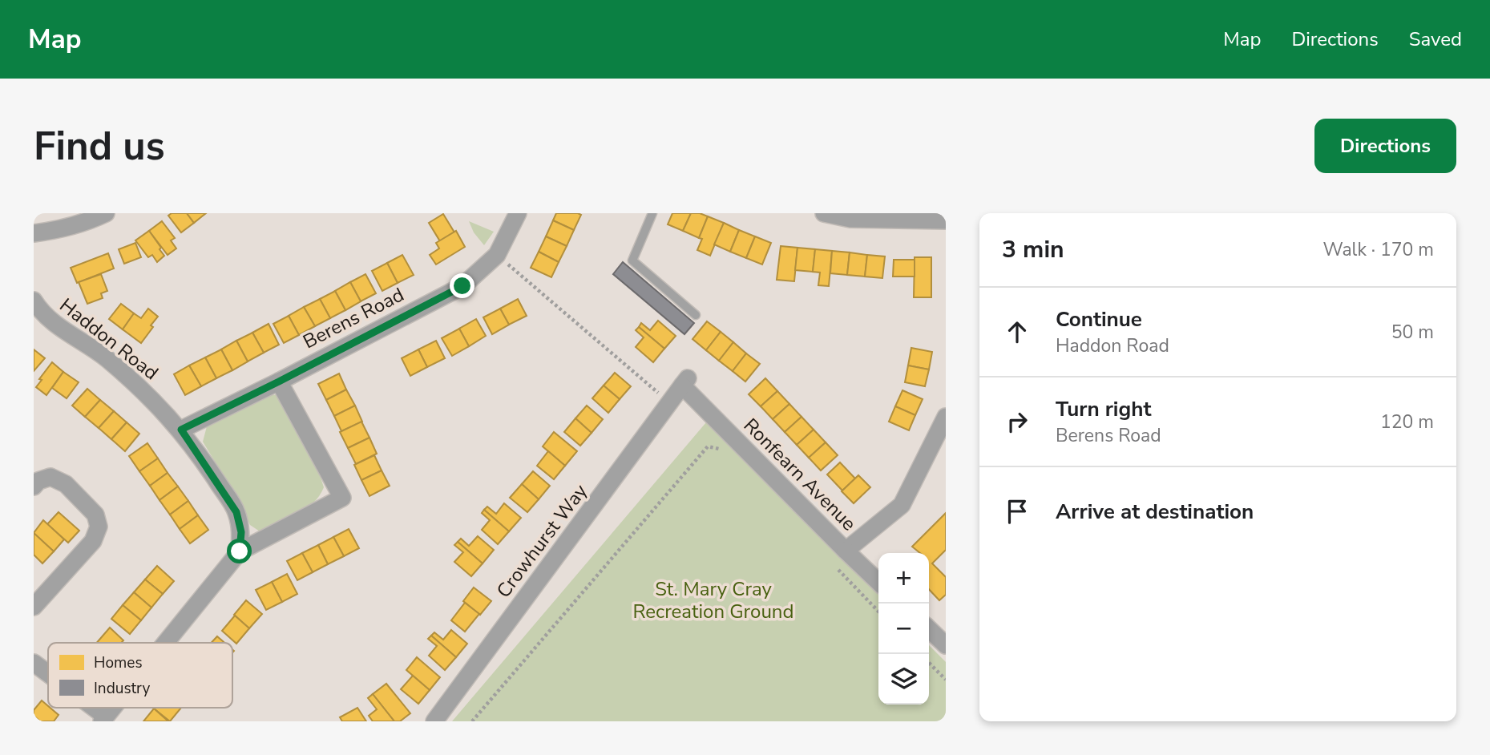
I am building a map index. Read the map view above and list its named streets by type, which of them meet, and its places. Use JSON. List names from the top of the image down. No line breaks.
{"streets":{"street":["Berens Road","Haddon Road","Ronfearn Avenue","Crowhurst Way"]},"crossings":[["Berens Road","Haddon Road"],["Ronfearn Avenue","Crowhurst Way"]],"parks":["St. Mary Cray Recreation Ground"],"legend":["Homes","Industry"],"page":{"header":"Map","nav":["Map","Directions","Saved"],"buttons":"Directions","title":"Find us","heading":["3 min","Walk · 170 m"],"list":[["Continue","Haddon Road","50 m"],["Turn right","Berens Road","120 m"],"Arrive at destination"],"map_buttons":["+","−"]}}
